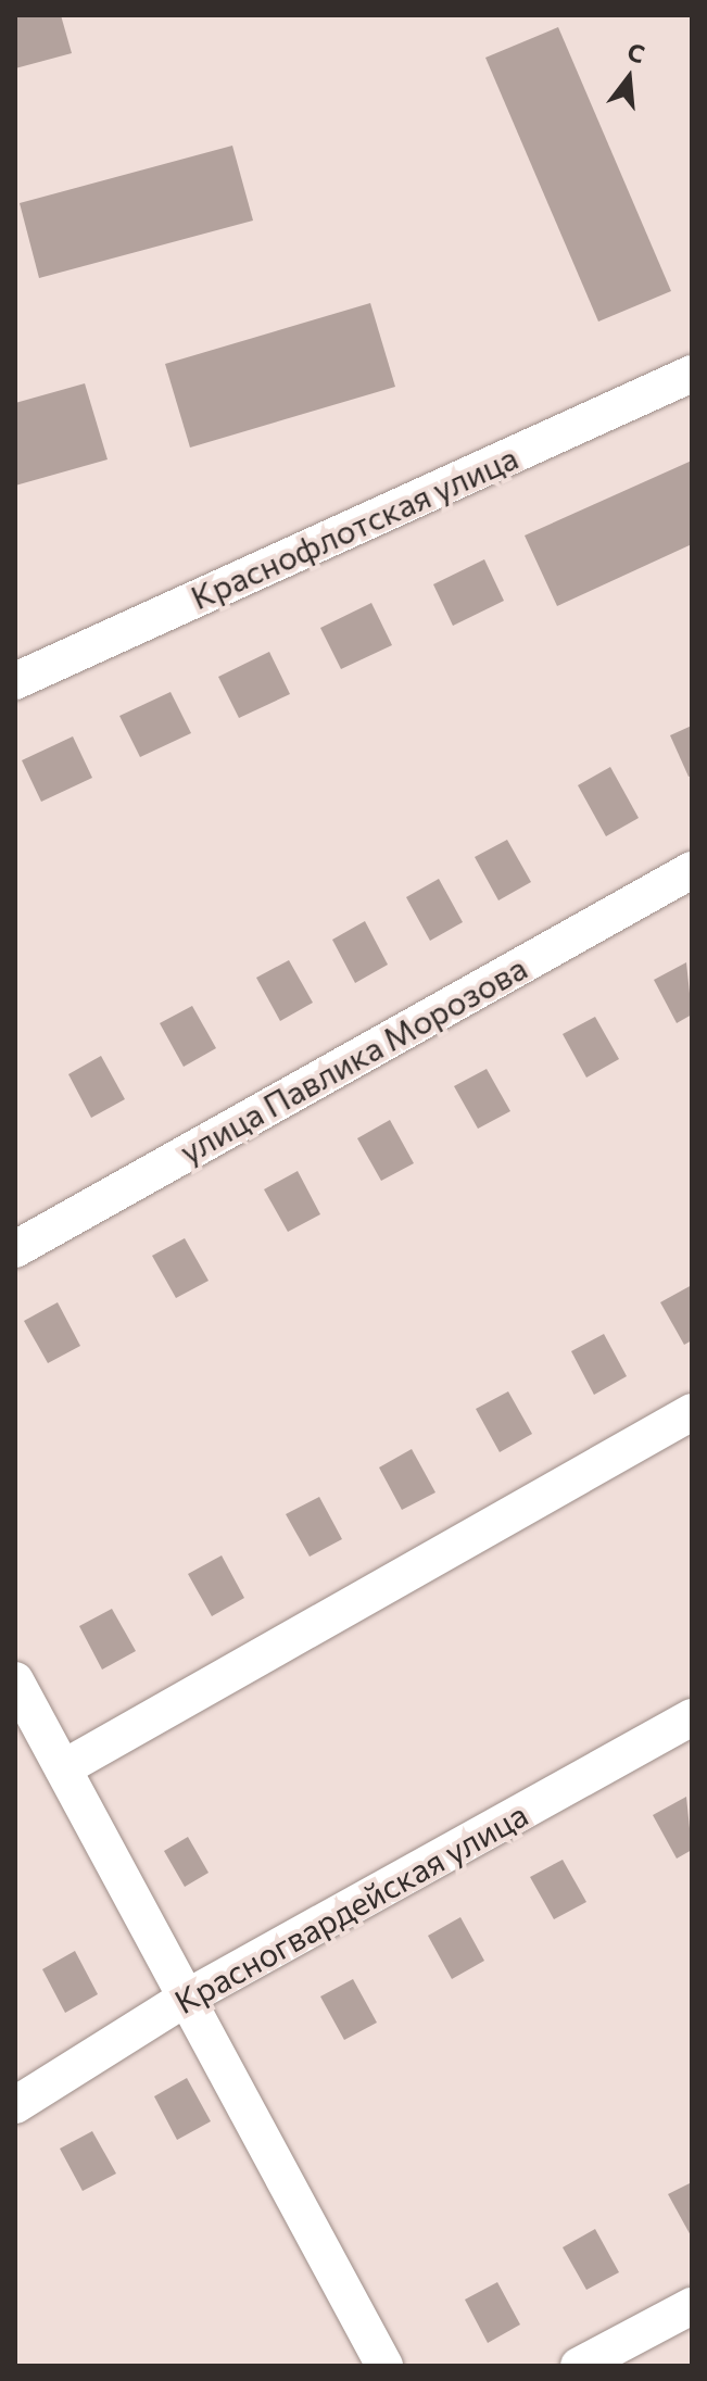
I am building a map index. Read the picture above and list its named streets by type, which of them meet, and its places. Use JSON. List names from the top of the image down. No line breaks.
{"streets":{"street":["Краснофлотская улица","улица Павлика Морозова","Красногвардейская улица"]},"north":"top"}
